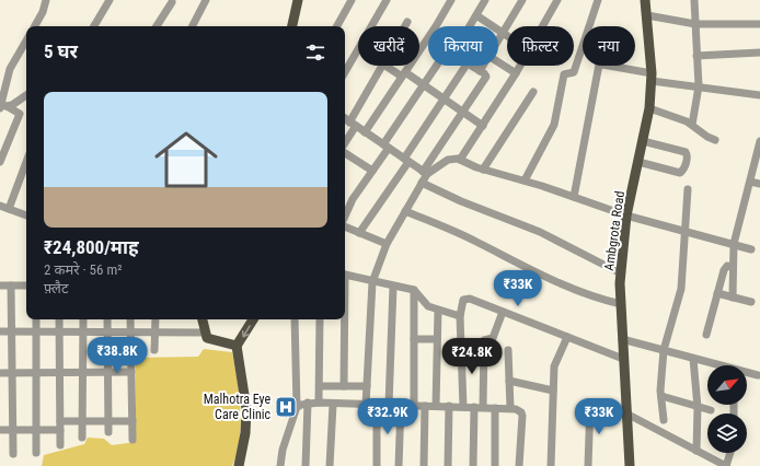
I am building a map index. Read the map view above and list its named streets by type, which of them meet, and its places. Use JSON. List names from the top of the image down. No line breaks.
{"streets":{"main road":["Ambgrota Road"]},"places":{"hospital":["Malhotra Eye Care Clinic"]},"north":"top right","page":{"chip":["खरीदें","किराया","फ़िल्टर","नया"],"heading":"5 घर","list":[{"name":"₹24,800/माह","note":"2 कमरे · 56 m² · फ़्लैट"}],"price":["₹33K","₹38.8K","₹24.8K","₹32.9K","₹33K"]}}
